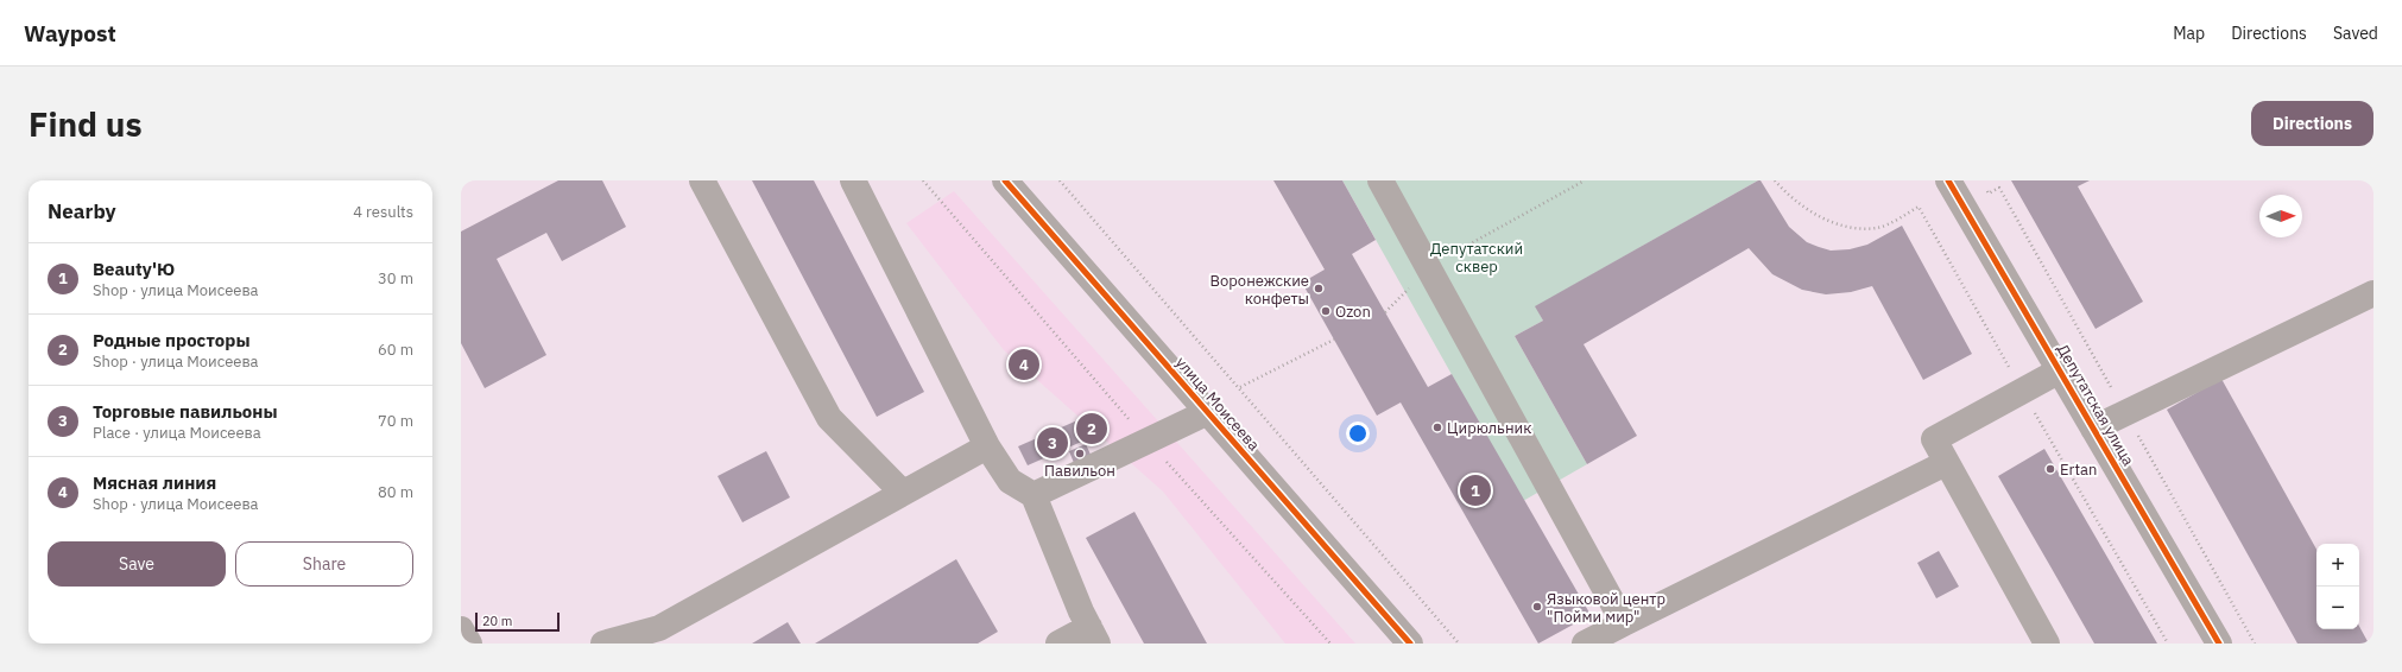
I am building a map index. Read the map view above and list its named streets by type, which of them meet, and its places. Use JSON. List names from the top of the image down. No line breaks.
{"streets":{"street":["улица Моисеева","Депутатская улица"]},"parks":["Депутатский сквер"],"places":["Воронежские конфеты","Ozon","Цирюльник","Павильон","Ertan","Языковой центр \"Пойми мир\""],"scale_bar":"20 m","north":"right","page":{"header":"Waypost","nav":["Map","Directions","Saved"],"buttons":["Directions",["Save","Share"]],"title":"Find us","heading":["Nearby","4 results"],"list":[{"mark":"1","name":"Beauty'Ю","note":"Shop · улица Моисеева","value":"30 m"},{"mark":"2","name":"Родные просторы","note":"Shop · улица Моисеева","value":"60 m"},{"mark":"3","name":"Торговые павильоны","note":"Place · улица Моисеева","value":"70 m"},{"mark":"4","name":"Мясная линия","note":"Shop · улица Моисеева","value":"80 m"}],"pins":["4","2","3","1"],"map_buttons":["+","−"],"scale":"20 m"}}
